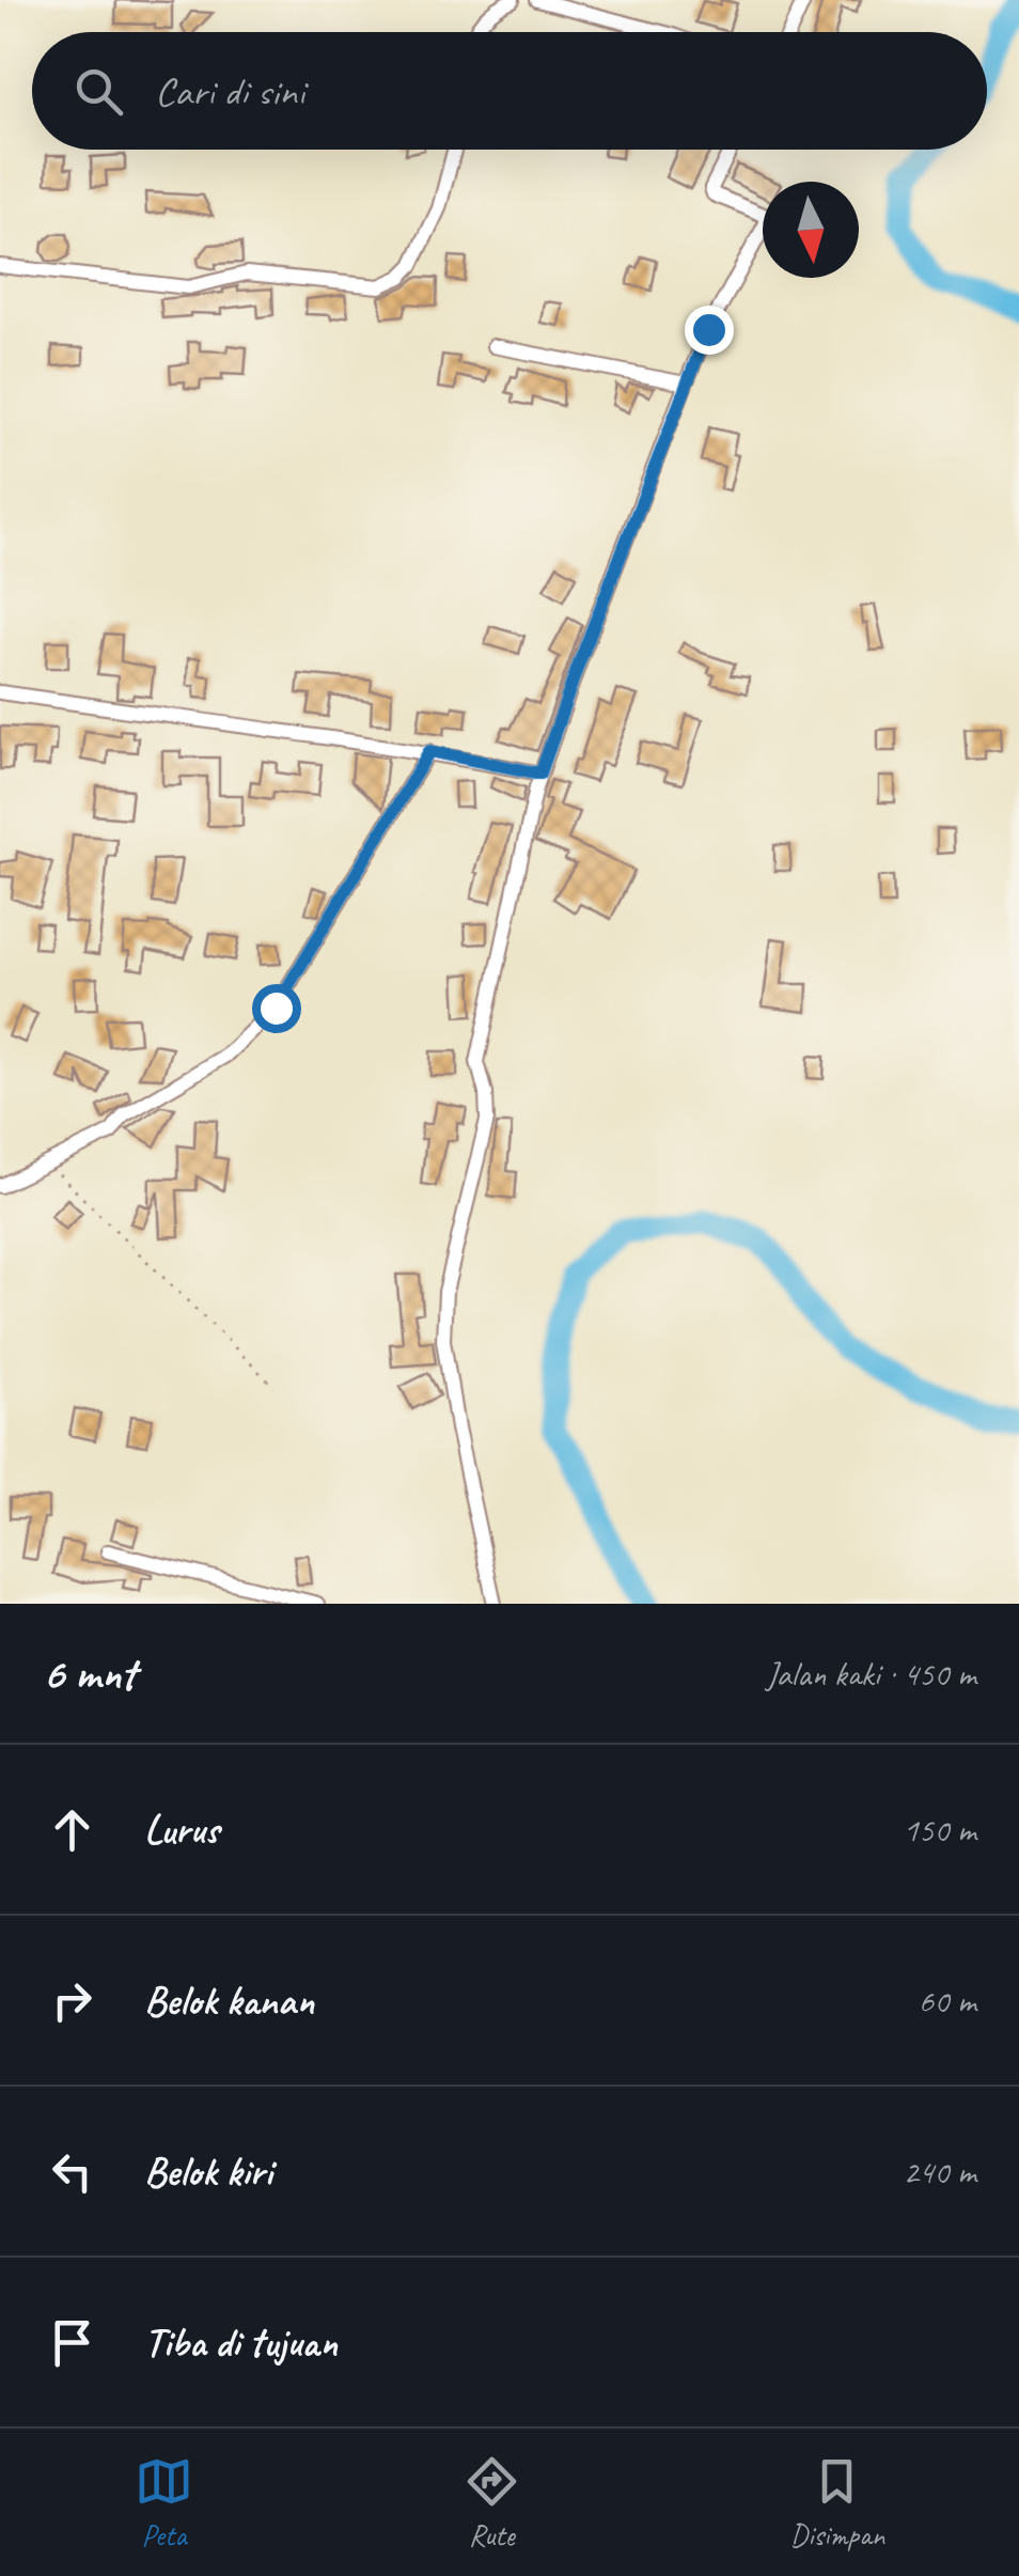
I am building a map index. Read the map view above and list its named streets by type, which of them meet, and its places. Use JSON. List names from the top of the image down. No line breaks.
{"north":"bottom","page":{"search":"Cari di sini","heading":["6 mnt","Jalan kaki · 450 m"],"list":[["Lurus","150 m"],["Belok kanan","60 m"],["Belok kiri","240 m"],"Tiba di tujuan"],"nav":["Peta","Rute","Disimpan"]}}
